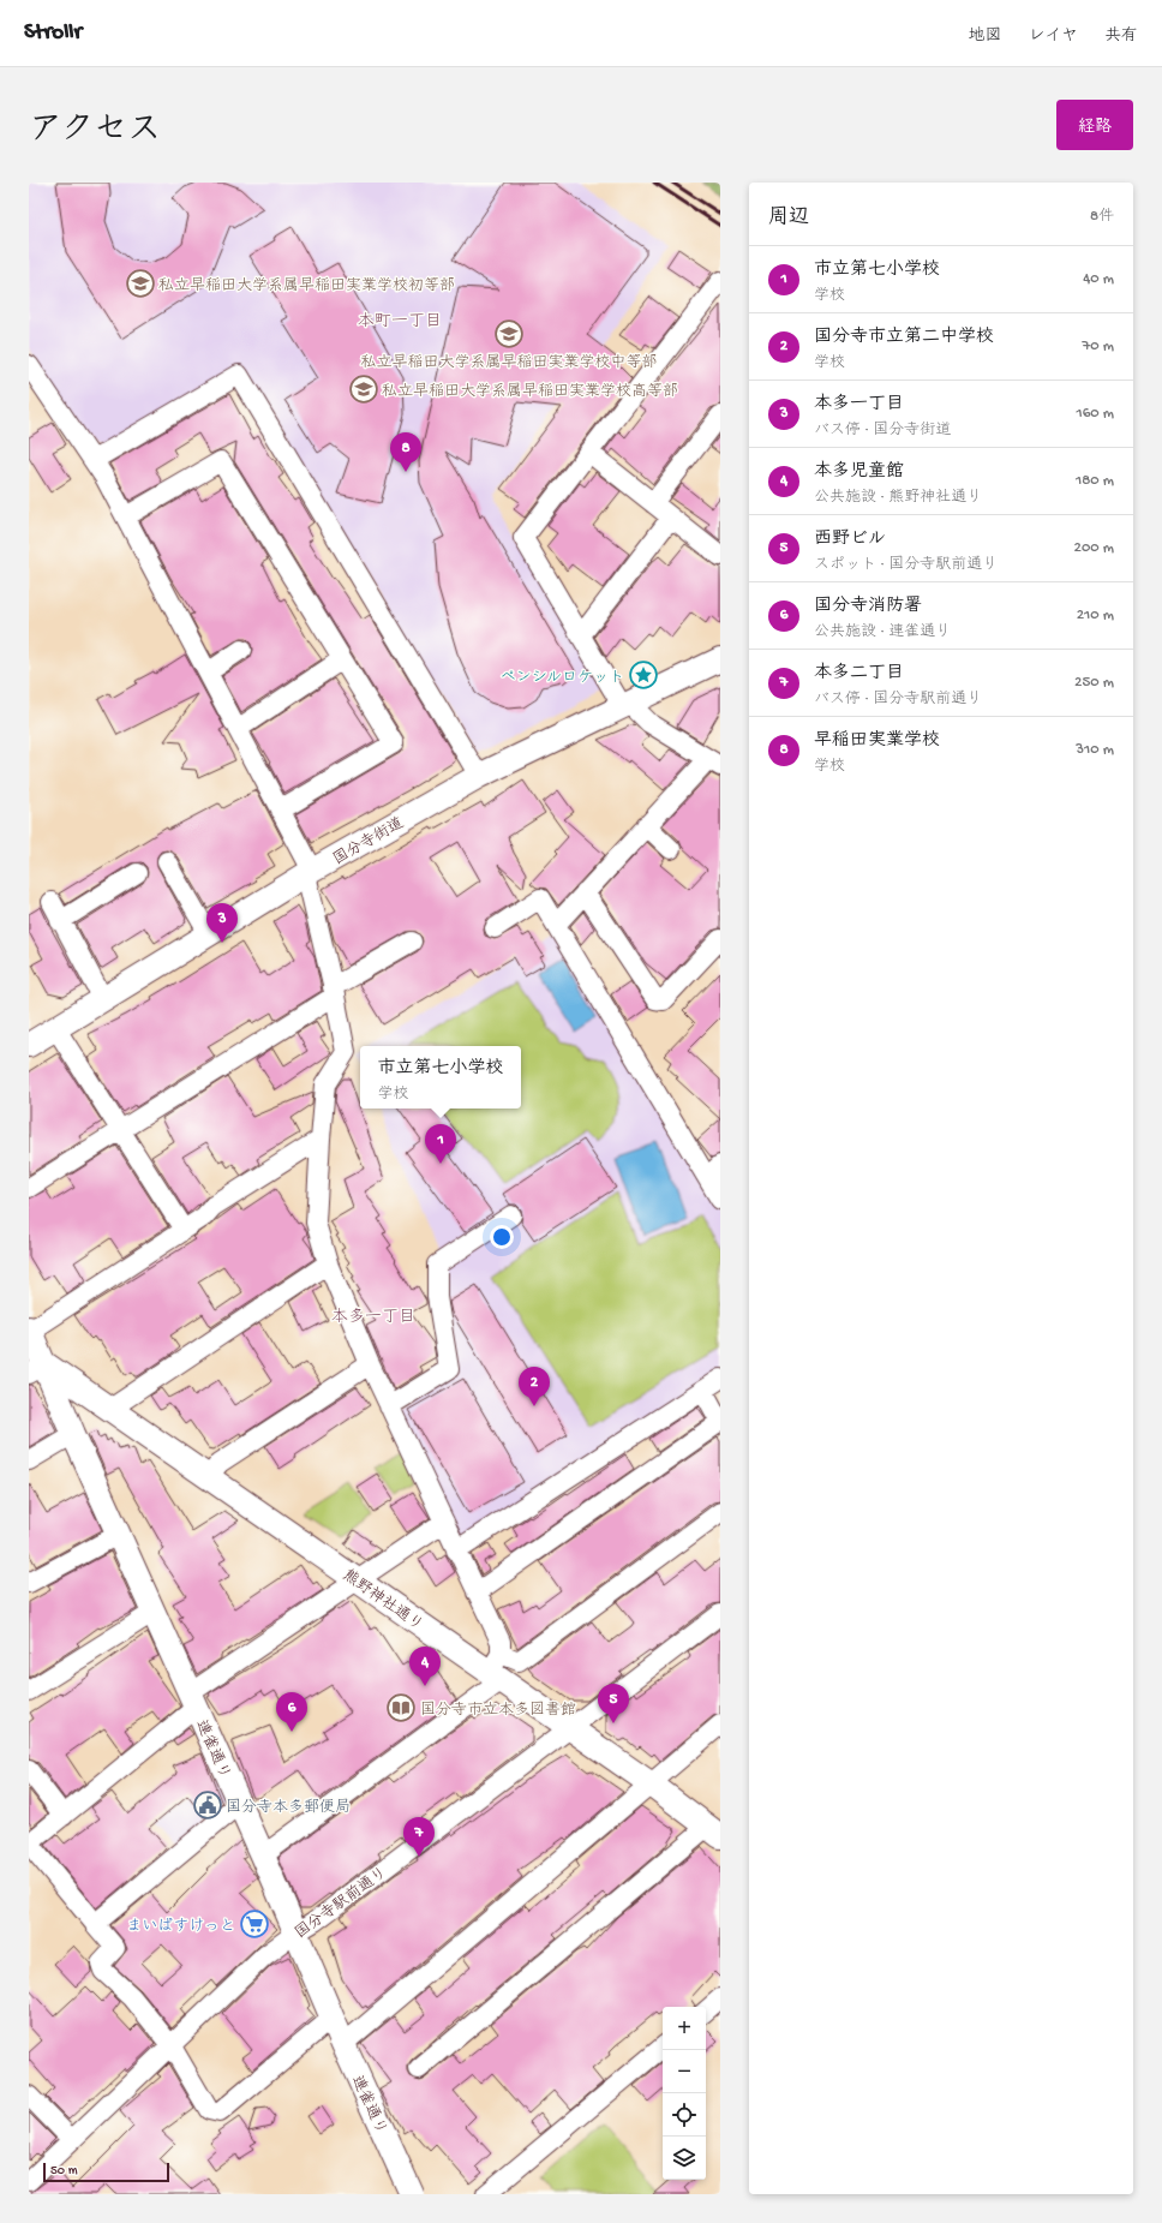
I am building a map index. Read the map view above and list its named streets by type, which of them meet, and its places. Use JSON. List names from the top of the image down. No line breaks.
{"streets":{"main road":["国分寺街道","熊野神社通り","連雀通り"],"street":["国分寺駅前通り"]},"crossings":[["熊野神社通り","連雀通り"],["熊野神社通り","国分寺駅前通り"],["連雀通り","国分寺駅前通り"]],"districts":["本町一丁目","本多一丁目"],"places":{"school or university":["私立早稲田大学系属早稲田実業学校初等部","私立早稲田大学系属早稲田実業学校中等部","私立早稲田大学系属早稲田実業学校高等部"],"place":["ペンシルロケット"],"library":["国分寺市立本多図書館"],"public building":["国分寺本多郵便局"],"supermarket":["まいばすけっと"]},"scale_bar":"50 m","page":{"header":"Strollr","nav":["地図","レイヤ","共有"],"title":"アクセス","buttons":"経路","heading":["周辺","8件"],"list":[{"mark":"1","name":"市立第七小学校","note":"学校","value":"40 m"},{"mark":"2","name":"国分寺市立第二中学校","note":"学校","value":"70 m"},{"mark":"3","name":"本多一丁目","note":"バス停 · 国分寺街道","value":"160 m"},{"mark":"4","name":"本多児童館","note":"公共施設 · 熊野神社通り","value":"180 m"},{"mark":"5","name":"西野ビル","note":"スポット · 国分寺駅前通り","value":"200 m"},{"mark":"6","name":"国分寺消防署","note":"公共施設 · 連雀通り","value":"210 m"},{"mark":"7","name":"本多二丁目","note":"バス停 · 国分寺駅前通り","value":"250 m"},{"mark":"8","name":"早稲田実業学校","note":"学校","value":"310 m"}],"pins":["8","3","1","2","4","5","6","7"],"popup":["市立第七小学校","学校"],"map_buttons":["+","−"],"scale":"50 m"}}
